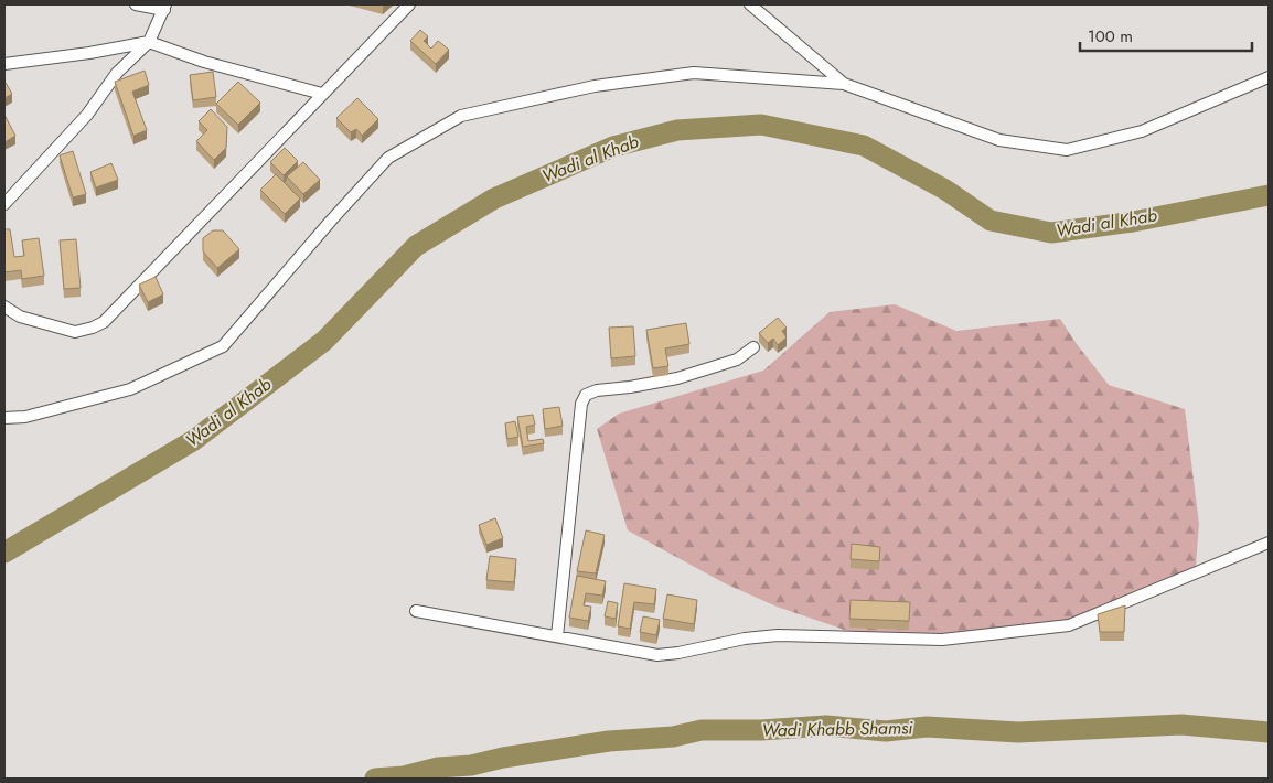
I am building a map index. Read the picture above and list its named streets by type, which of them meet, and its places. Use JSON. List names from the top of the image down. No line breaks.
{"water":["Wadi al Khab","Wadi Khabb Shamsi"],"scale_bar":"100 m"}
